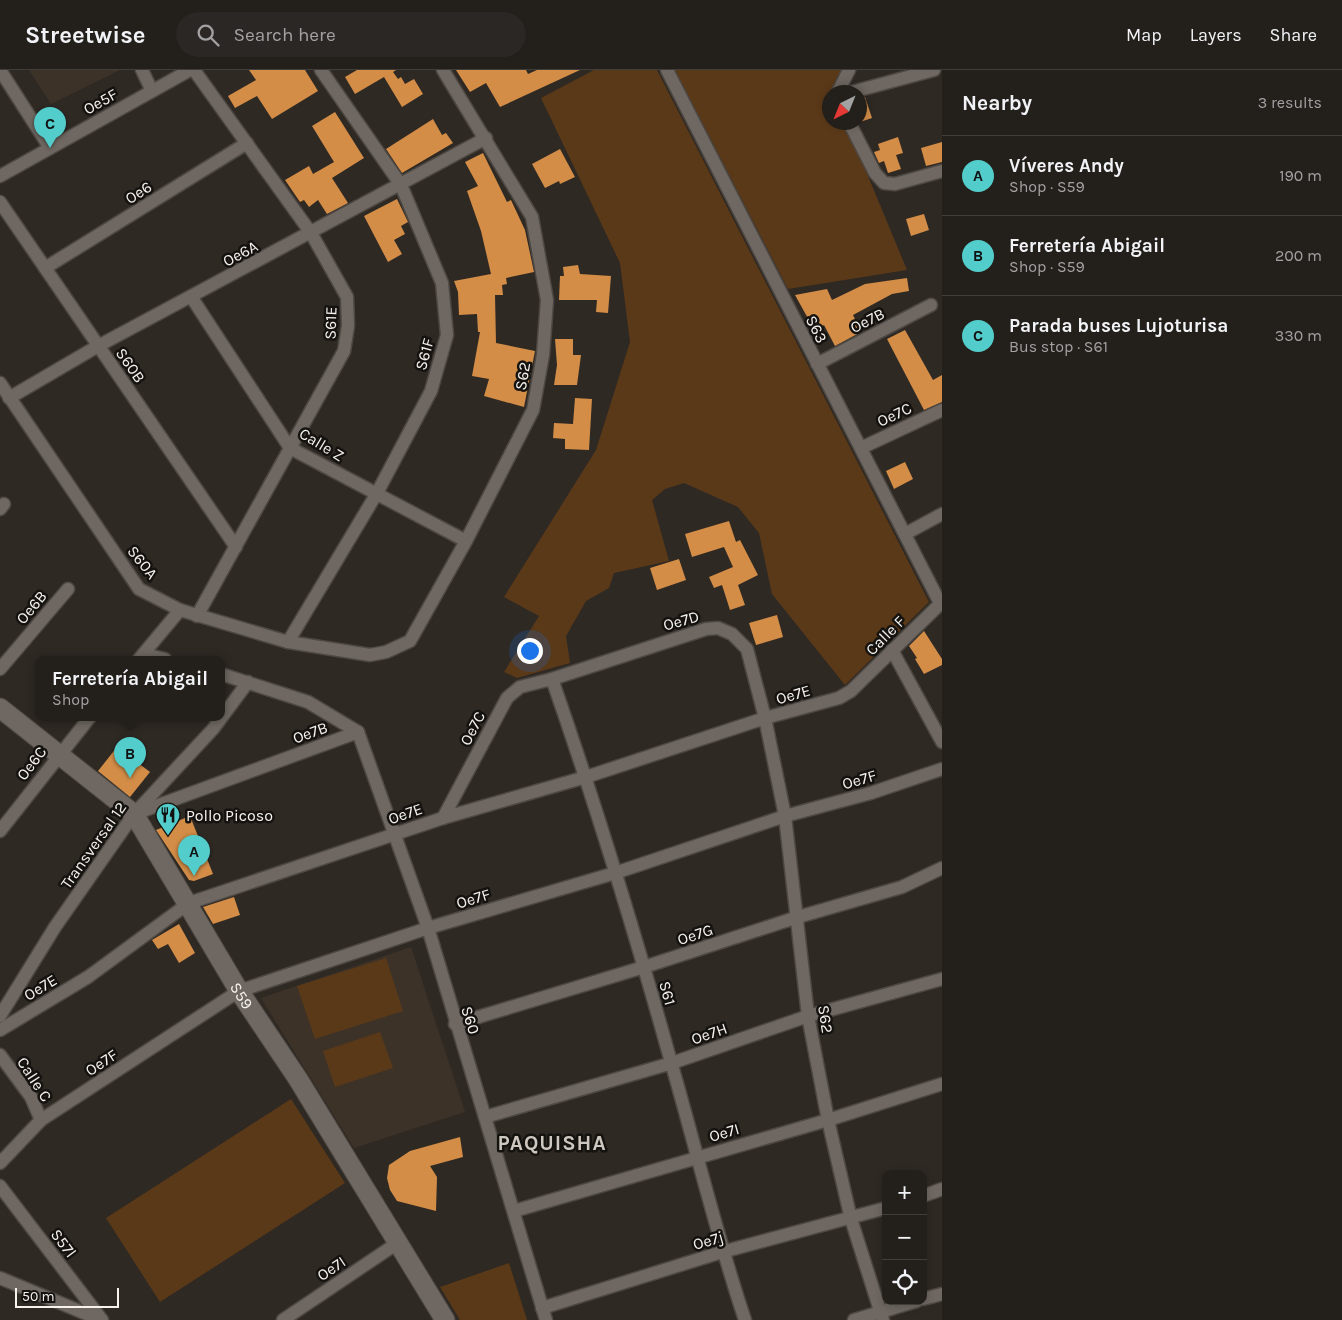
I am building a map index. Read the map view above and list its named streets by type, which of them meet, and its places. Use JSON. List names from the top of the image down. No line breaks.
{"streets":{"street":["Oe5F","Oe6","Oe6A","Oe7B","S61E","S63","S61F","S60B","S62","Oe7C","Calle Z","S60A","Oe6B","Oe7D","Calle F","Oe7E","Oe6C","Oe7F","Transversal 12","Oe7G","S61","S59","S60","Oe7H","Calle C","Oe7I","Oe7j","S57l"]},"crossings":[["Oe5F","S61E"],["Oe6","S61E"],["Oe6","S60B"],["Oe6A","S61E"],["Oe6A","S61F"],["Oe6A","S60B"],["Oe6A","S62"],["Oe6A","Calle Z"],["Oe6A","S60A"],["Oe7B","S63"],["Oe7B","Transversal 12"],["Oe7B","S59"],["Oe7B","S60"],["S61E","S60B"],["S61E","Calle Z"],["S61E","S60A"],["S63","Oe7C"],["S63","Calle F"],["S61F","Calle Z"],["S61F","S60A"],["S62","Calle Z"],["S62","S60A"],["S62","Oe7D"],["S62","Oe7E"],["S62","Oe7F"],["S62","Oe7G"],["S62","Oe7H"],["S62","Oe7I"],["S62","Oe7j"],["Oe7C","Oe7D"],["Oe7C","Oe7E"],["Oe7C","S61"],["Oe7D","Oe7E"],["Oe7D","S61"],["Calle F","Oe7E"],["Oe7E","S61"],["Oe7E","S59"],["Oe7E","S60"],["Oe6C","S59"],["Oe7F","S61"],["Oe7F","S59"],["Oe7F","S60"],["Oe7F","Calle C"],["Transversal 12","S59"],["Oe7G","S61"],["Oe7G","S60"],["S61","Oe7H"],["S61","Oe7I"],["S61","Oe7j"],["S59","Oe7I"],["S60","Oe7H"],["S60","Oe7I"],["S60","Oe7j"]],"districts":["PAQUISHA"],"places":{"restaurant":["Pollo Picoso"]},"scale_bar":"50 m","north":"bottom left","page":{"header":"Streetwise","search":"Search here","nav":["Map","Layers","Share"],"heading":["Nearby","3 results"],"pins":["C","B","A"],"list":[{"mark":"A","name":"Víveres Andy","note":"Shop · S59","value":"190 m"},{"mark":"B","name":"Ferretería Abigail","note":"Shop · S59","value":"200 m"},{"mark":"C","name":"Parada buses Lujoturisa","note":"Bus stop · S61","value":"330 m"}],"popup":["Ferretería Abigail","Shop"],"map_buttons":["+","−"],"scale":"50 m"}}
